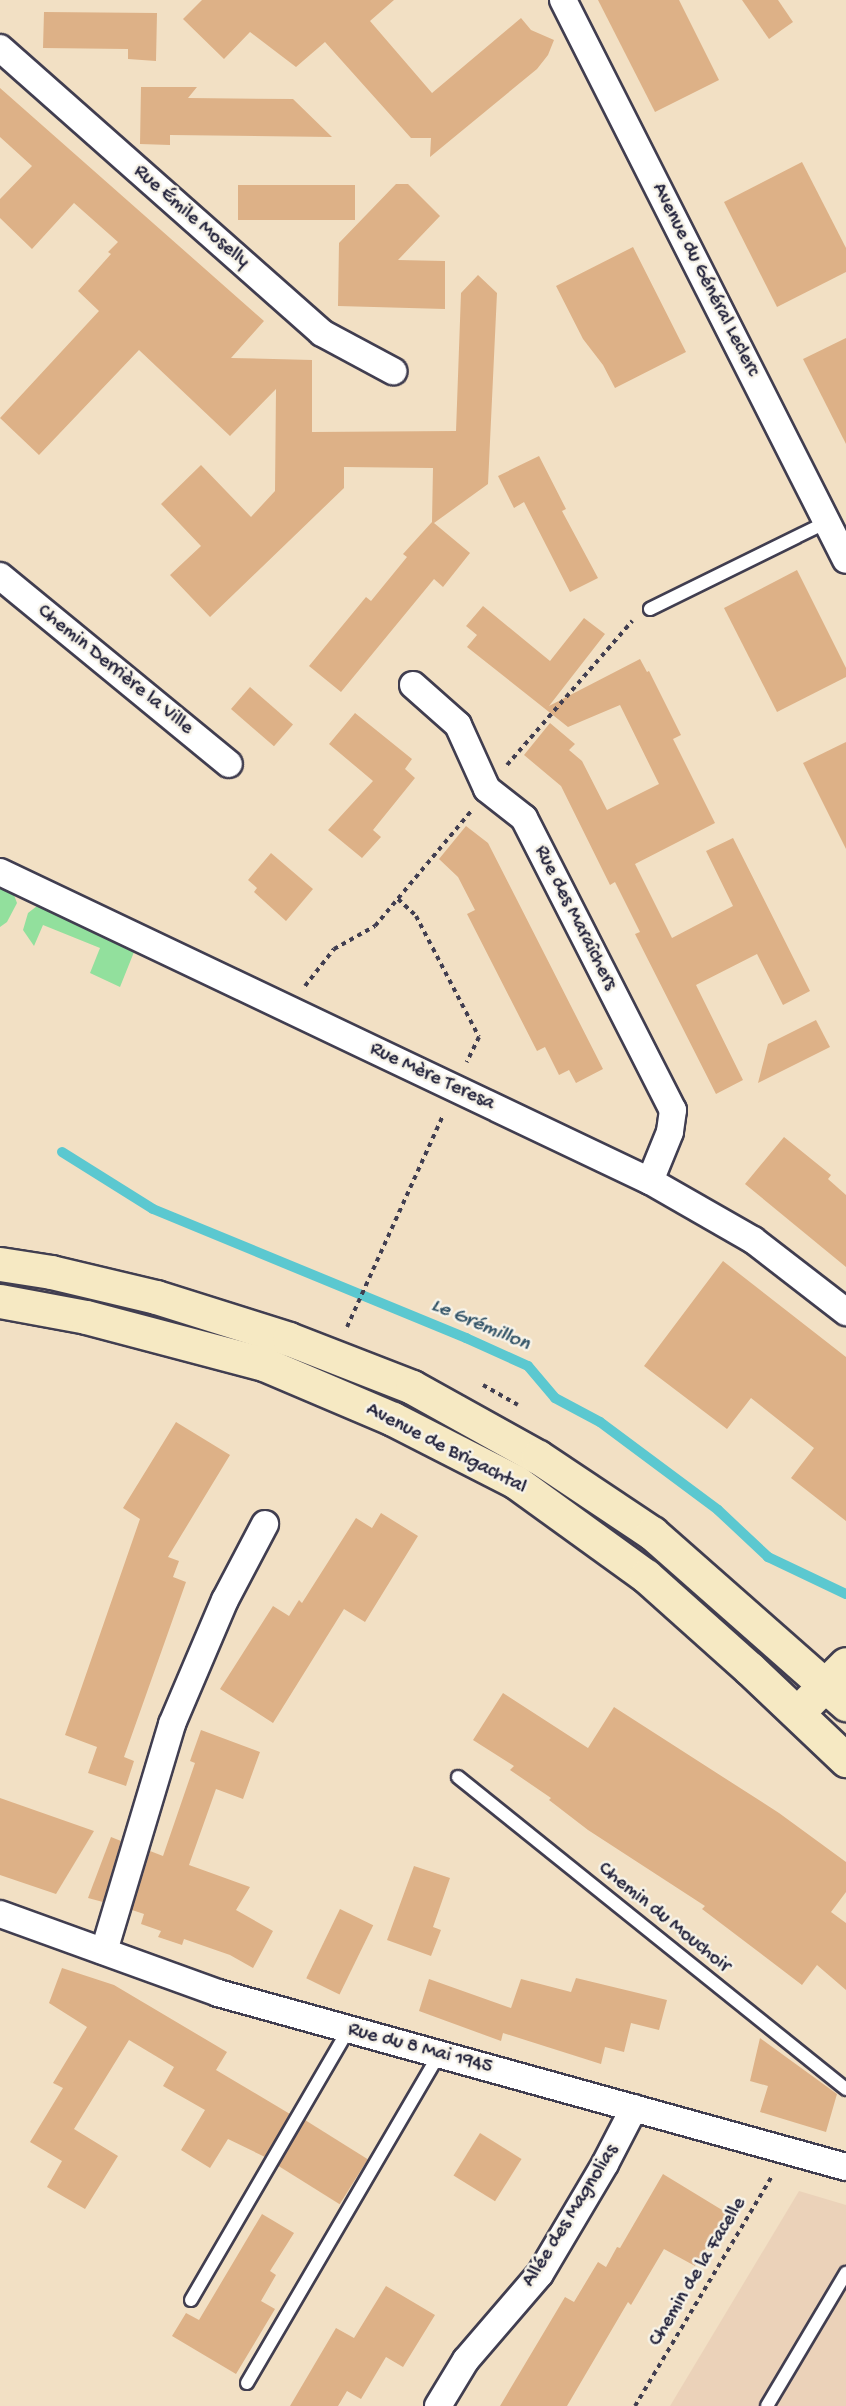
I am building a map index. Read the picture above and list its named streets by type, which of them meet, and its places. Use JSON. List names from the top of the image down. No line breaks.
{"streets":{"main road":["Avenue de Brigachtal"],"street":["Rue Émile Moselly","Avenue du Général Leclerc","Chemin Derrière la Ville","Rue des Maraîchers","Rue Mère Teresa","Rue du 8 Mai 1945","Allée des Magnolias"],"lane":["Chemin du Mouchoir"],"path":["Chemin de la Facelle"]},"crossings":[["Rue des Maraîchers","Rue Mère Teresa"],["Rue du 8 Mai 1945","Allée des Magnolias"],["Rue du 8 Mai 1945","Chemin de la Facelle"]],"water":["Le Grémillon"]}
